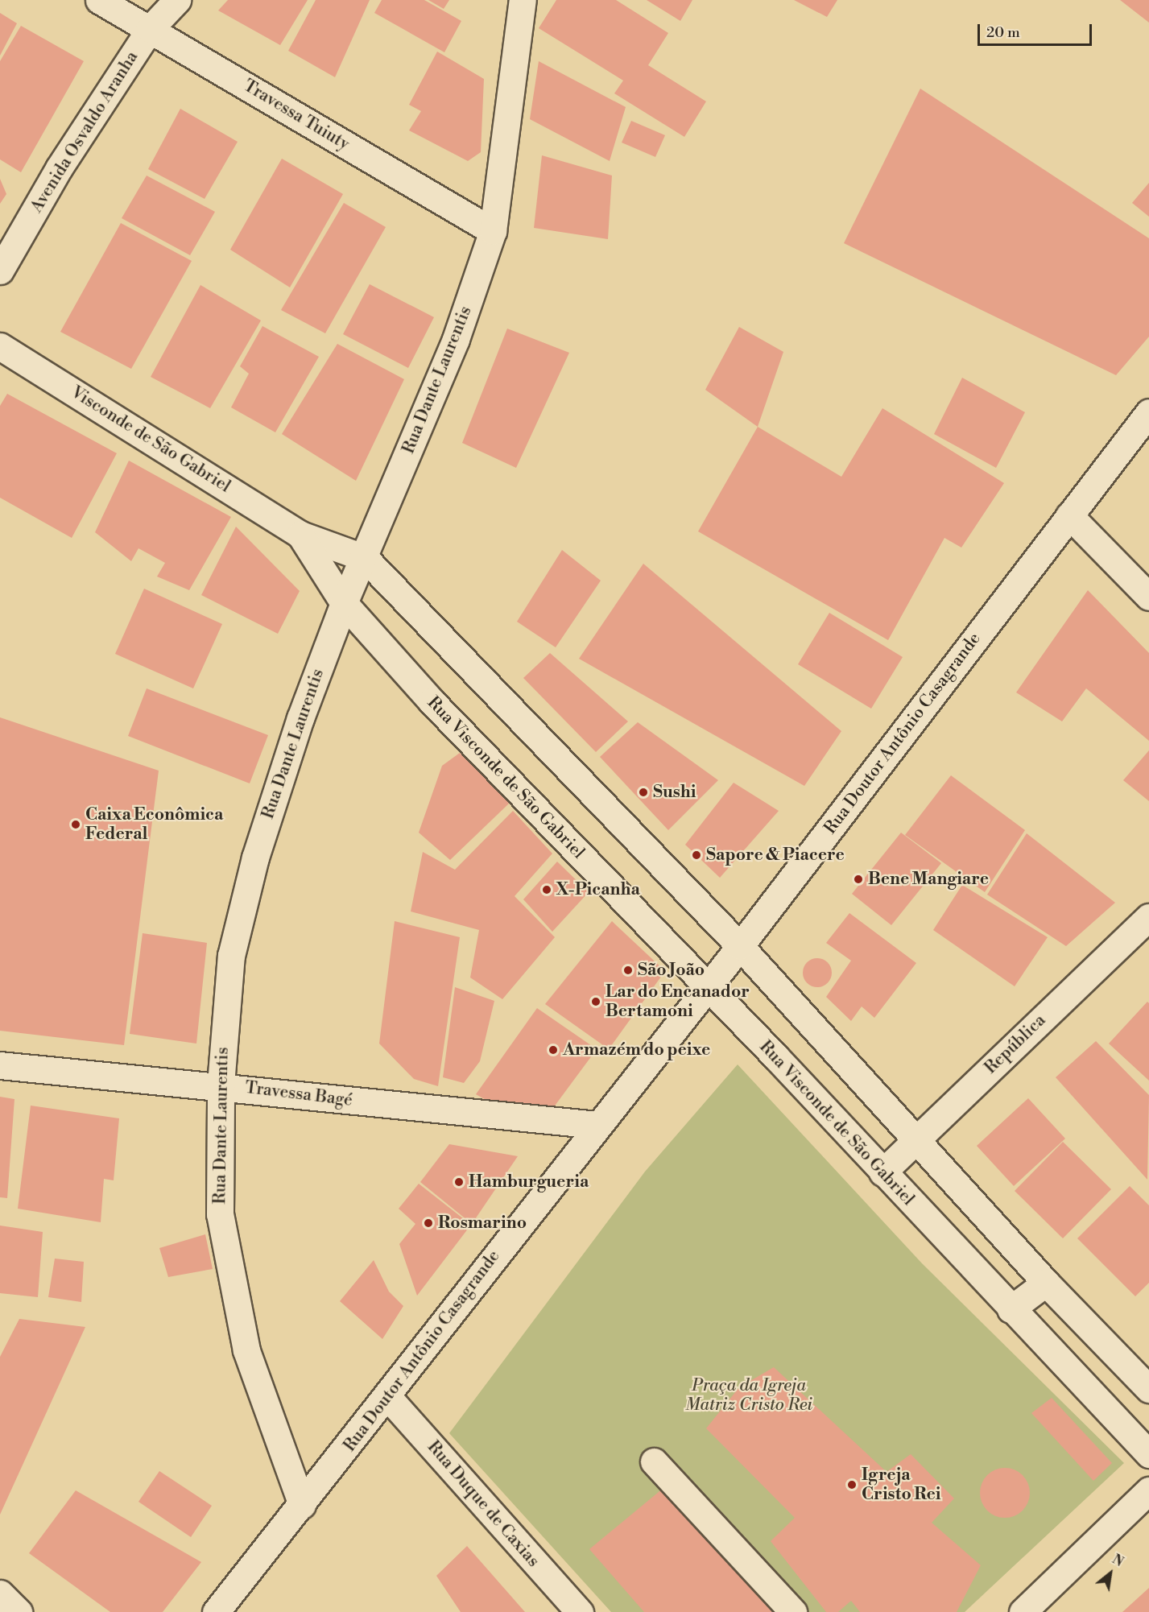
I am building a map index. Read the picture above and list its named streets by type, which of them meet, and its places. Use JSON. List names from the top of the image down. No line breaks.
{"streets":{"street":["Travessa Tuiuty","Avenida Osvaldo Aranha","Rua Dante Laurentis","Visconde de São Gabriel","Rua Doutor Antônio Casagrande","Rua Visconde de São Gabriel","República","Travessa Bagé","Rua Duque de Caxias"]},"crossings":[["Travessa Tuiuty","Avenida Osvaldo Aranha"],["Travessa Tuiuty","Rua Dante Laurentis"],["Rua Dante Laurentis","Visconde de São Gabriel"],["Rua Dante Laurentis","Rua Doutor Antônio Casagrande"],["Rua Dante Laurentis","Rua Visconde de São Gabriel"],["Rua Dante Laurentis","Travessa Bagé"],["Visconde de São Gabriel","Rua Visconde de São Gabriel"],["Rua Doutor Antônio Casagrande","Rua Visconde de São Gabriel"],["Rua Doutor Antônio Casagrande","Travessa Bagé"],["Rua Doutor Antônio Casagrande","Rua Duque de Caxias"],["Rua Visconde de São Gabriel","República"]],"parks":["Praça da Igreja Matriz Cristo Rei"],"places":["Sushi","Caixa Econômica Federal","Sapore & Piacere","Bene Mangiare","X-Picanha","São João","Lar do Encanador Bertamoni","Armazém do peixe","Hamburgueria","Rosmarino","Igreja Cristo Rei"],"scale_bar":"20 m","north":"top right"}
